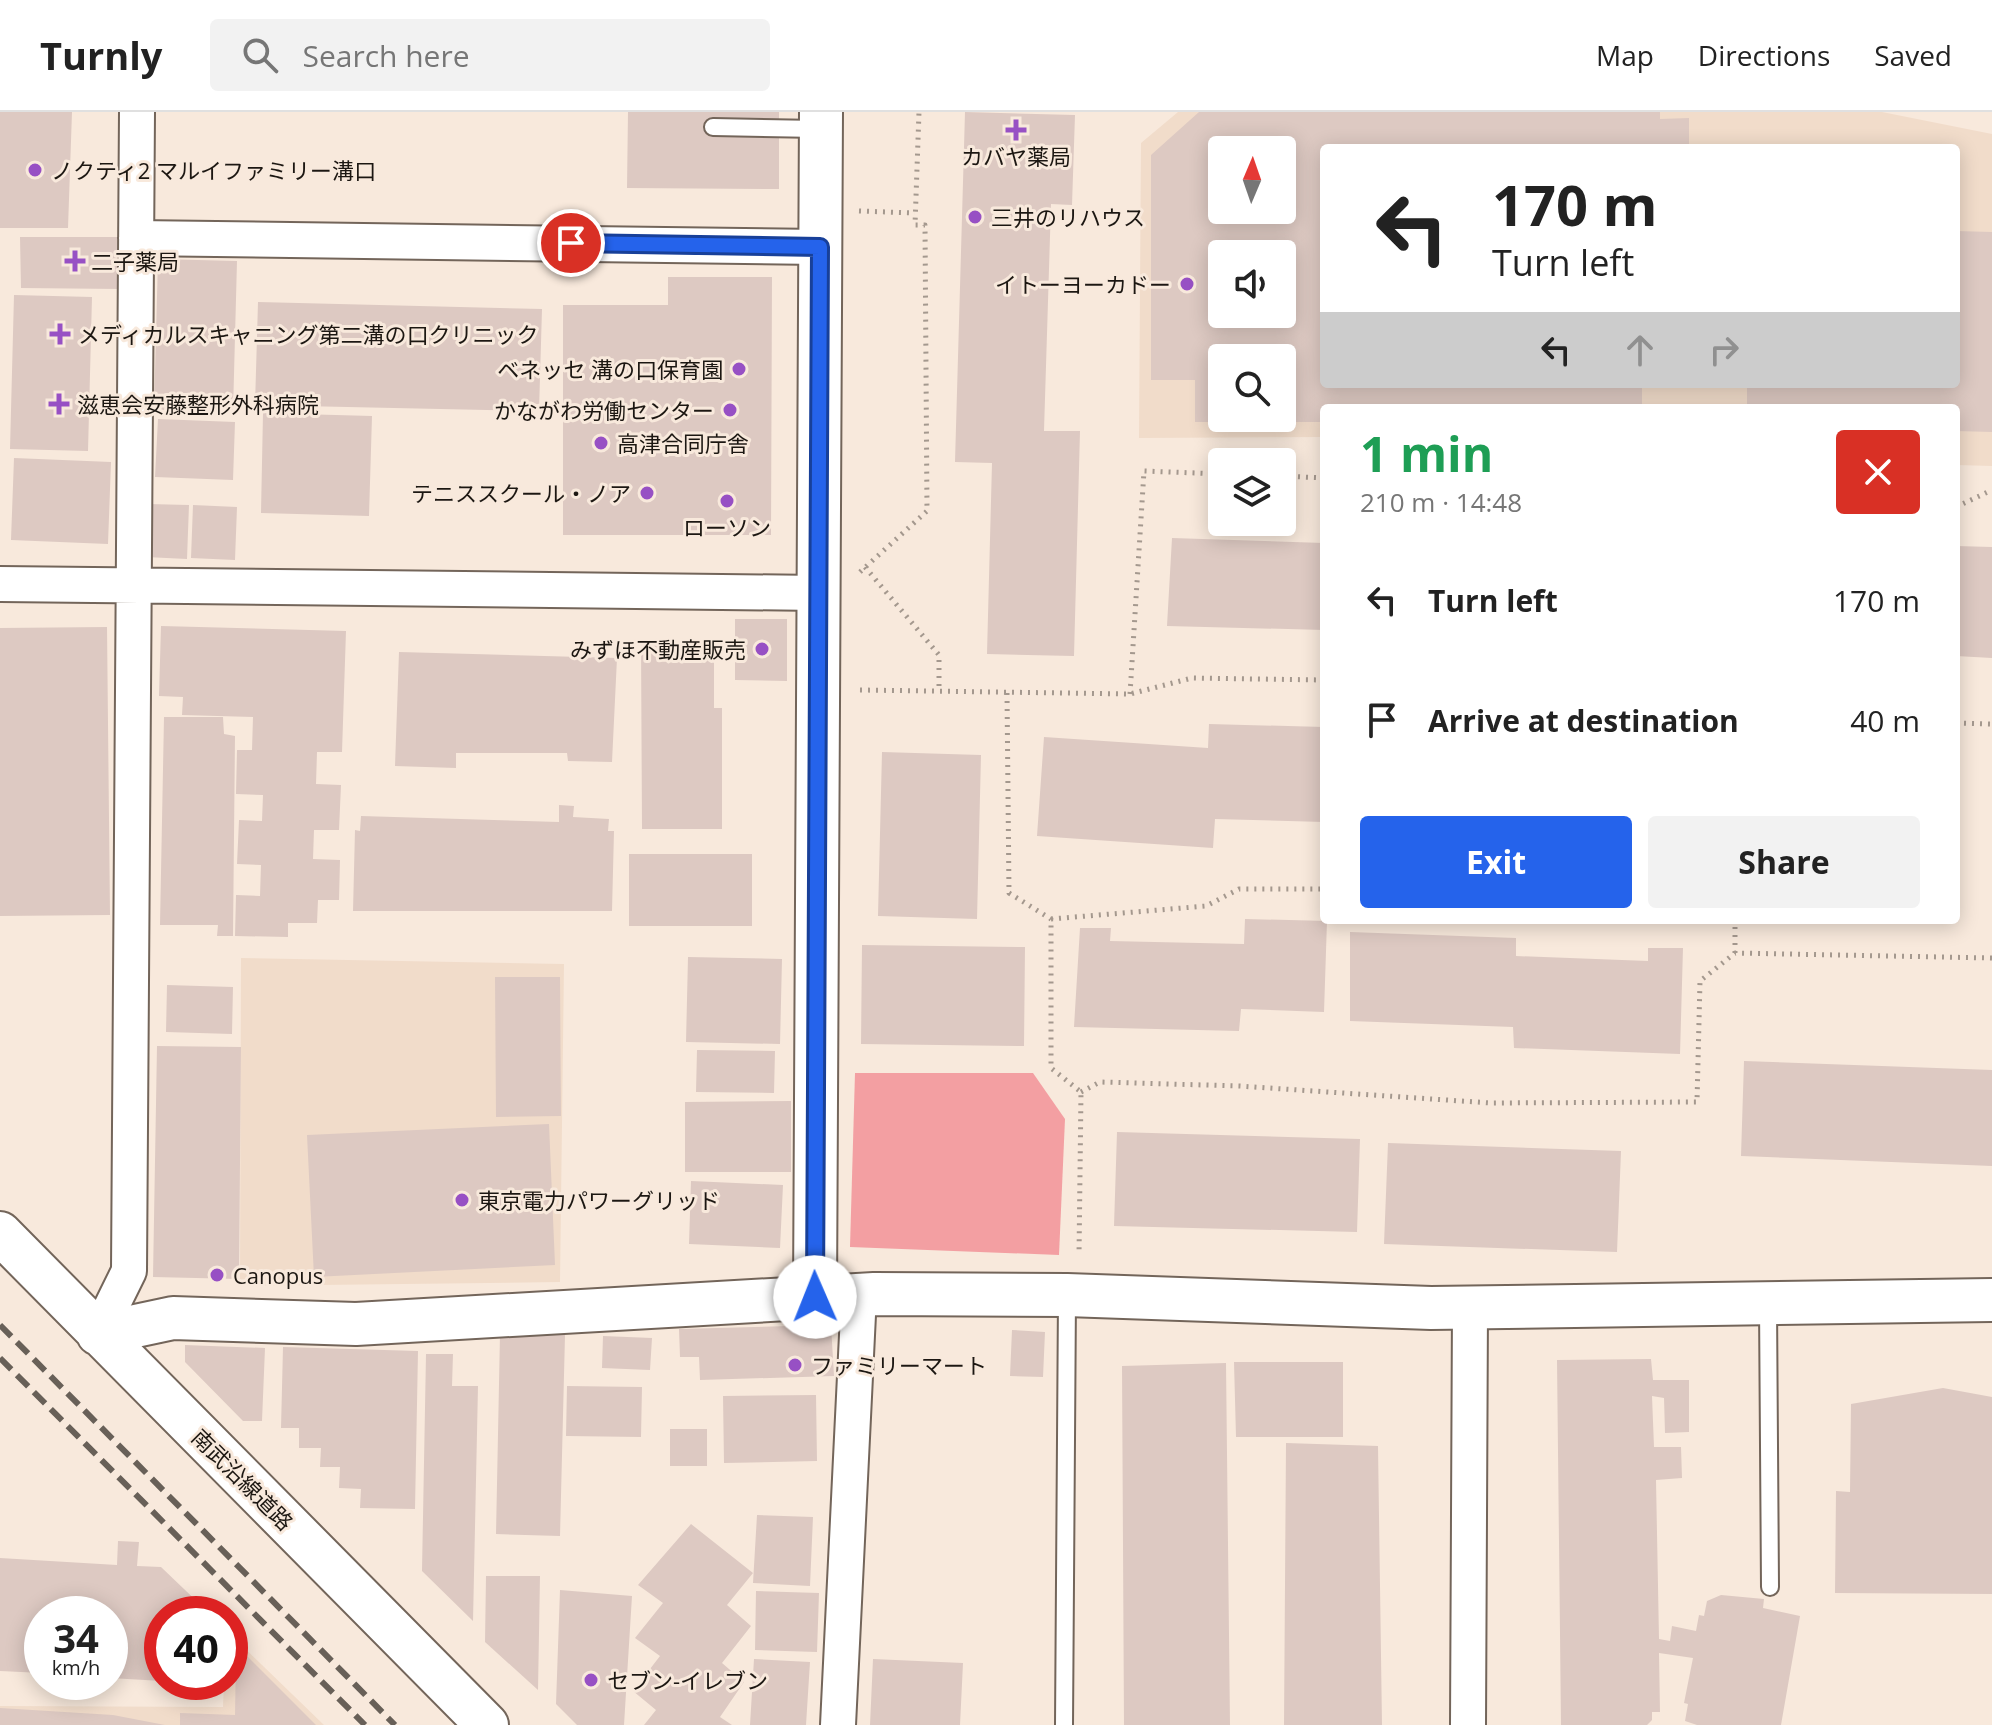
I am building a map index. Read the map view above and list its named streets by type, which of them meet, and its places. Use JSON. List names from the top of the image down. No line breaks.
{"streets":{"street":["南武沿線道路"]},"places":{"health":["カバヤ薬局","二子薬局","メディカルスキャニング第二溝の口クリニック","滋恵会安藤整形外科病院"],"other":["ノクティ2 マルイファミリー溝口","三井のリハウス","イトーヨーカドー","ベネッセ 溝の口保育園","かながわ労働センター","高津合同庁舎","テニススクール・ノア","ローソン","みずほ不動産販売","東京電力パワーグリッド","Canopus","ファミリーマート","セブン-イレブン"]},"north":"top","page":{"header":"Turnly","search":"Search here","nav":["Map","Directions","Saved"],"turn":["170 m","Turn left"],"heading":["1 min","210 m · 14:48"],"list":[{"name":"Turn left","value":"170 m"},{"name":"Arrive at destination","value":"40 m"}],"buttons":["Exit","Share"],"speed":"34 km/h","limit":"40"}}
